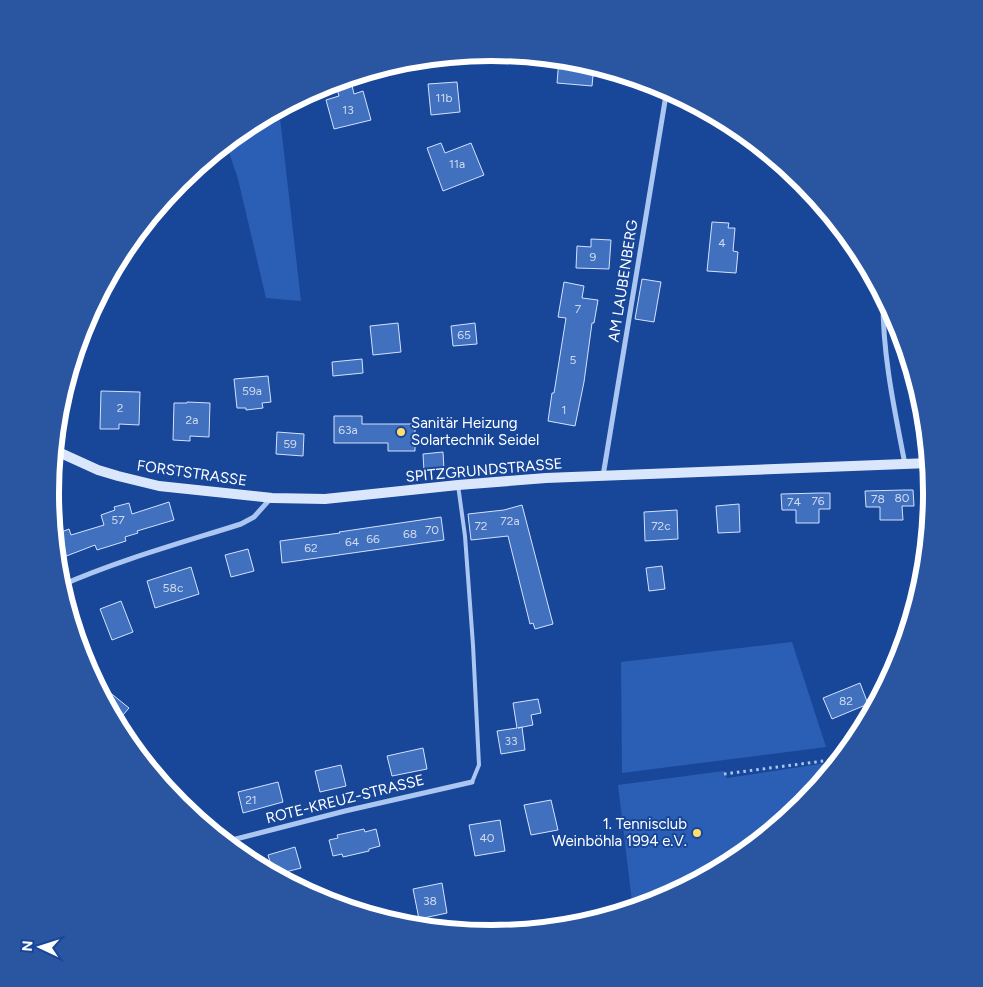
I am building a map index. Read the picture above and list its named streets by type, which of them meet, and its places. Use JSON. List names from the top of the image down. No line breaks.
{"streets":{"street":["AM LAUBENBERG","SPITZGRUNDSTRASSE","FORSTSTRASSE","ROTE-KREUZ-STRASSE"]},"crossings":[["AM LAUBENBERG","SPITZGRUNDSTRASSE"],["SPITZGRUNDSTRASSE","FORSTSTRASSE"]],"places":["Sanitär Heizung Solartechnik Seidel","1. Tennisclub Weinböhla 1994 e.V."],"house_numbers":["11b","13","11a","4","9","7","65","5","59a","2","1","2a","63a","59","80","78","76","74","57","72a","72","72c","70","68","66","64","62","58c","82","33","21","40","38"],"north":"left"}
